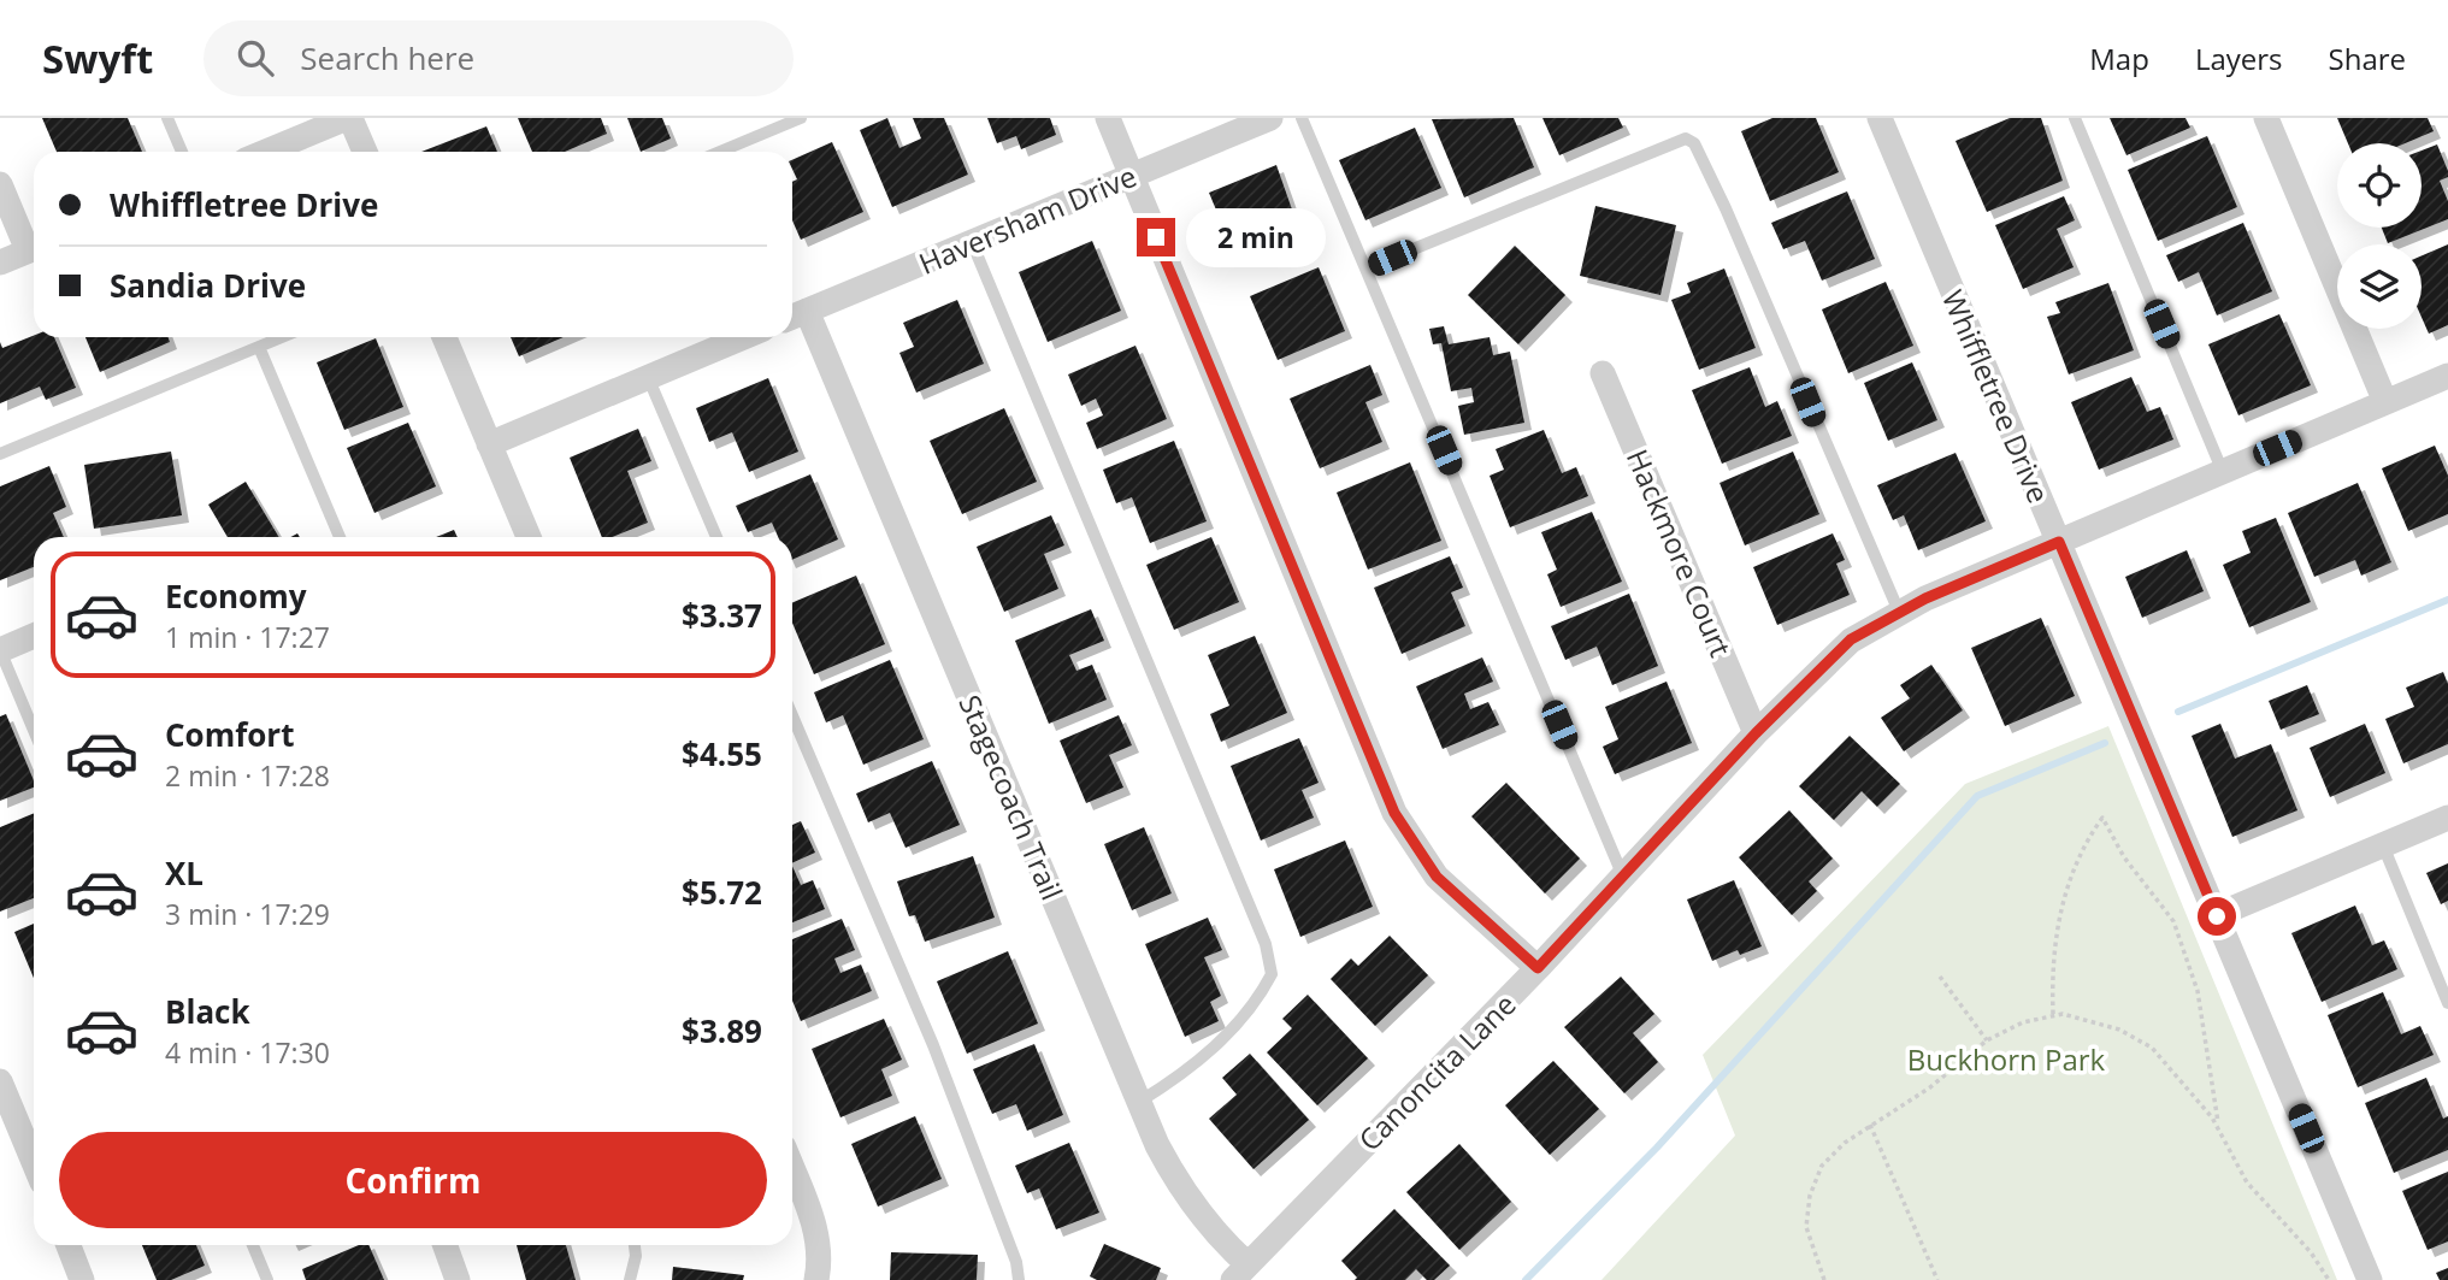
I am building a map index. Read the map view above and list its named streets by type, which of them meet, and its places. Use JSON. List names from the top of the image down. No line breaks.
{"streets":{"street":["Haversham Drive","Whiffletree Drive","Hackmore Court","Stagecoach Trail","Canoncita Lane"]},"crossings":[["Haversham Drive","Stagecoach Trail"],["Whiffletree Drive","Canoncita Lane"],["Hackmore Court","Canoncita Lane"],["Stagecoach Trail","Canoncita Lane"]],"parks":["Buckhorn Park"],"page":{"header":"Swyft","search":"Search here","nav":["Map","Layers","Share"],"banner":["Whiffletree Drive","Sandia Drive"],"bubble":"2 min","list":[{"name":"Economy","note":"1 min · 17:27","value":"$3.37"},{"name":"Comfort","note":"2 min · 17:28","value":"$4.55"},{"name":"XL","note":"3 min · 17:29","value":"$5.72"},{"name":"Black","note":"4 min · 17:30","value":"$3.89"}],"buttons":"Confirm"}}
